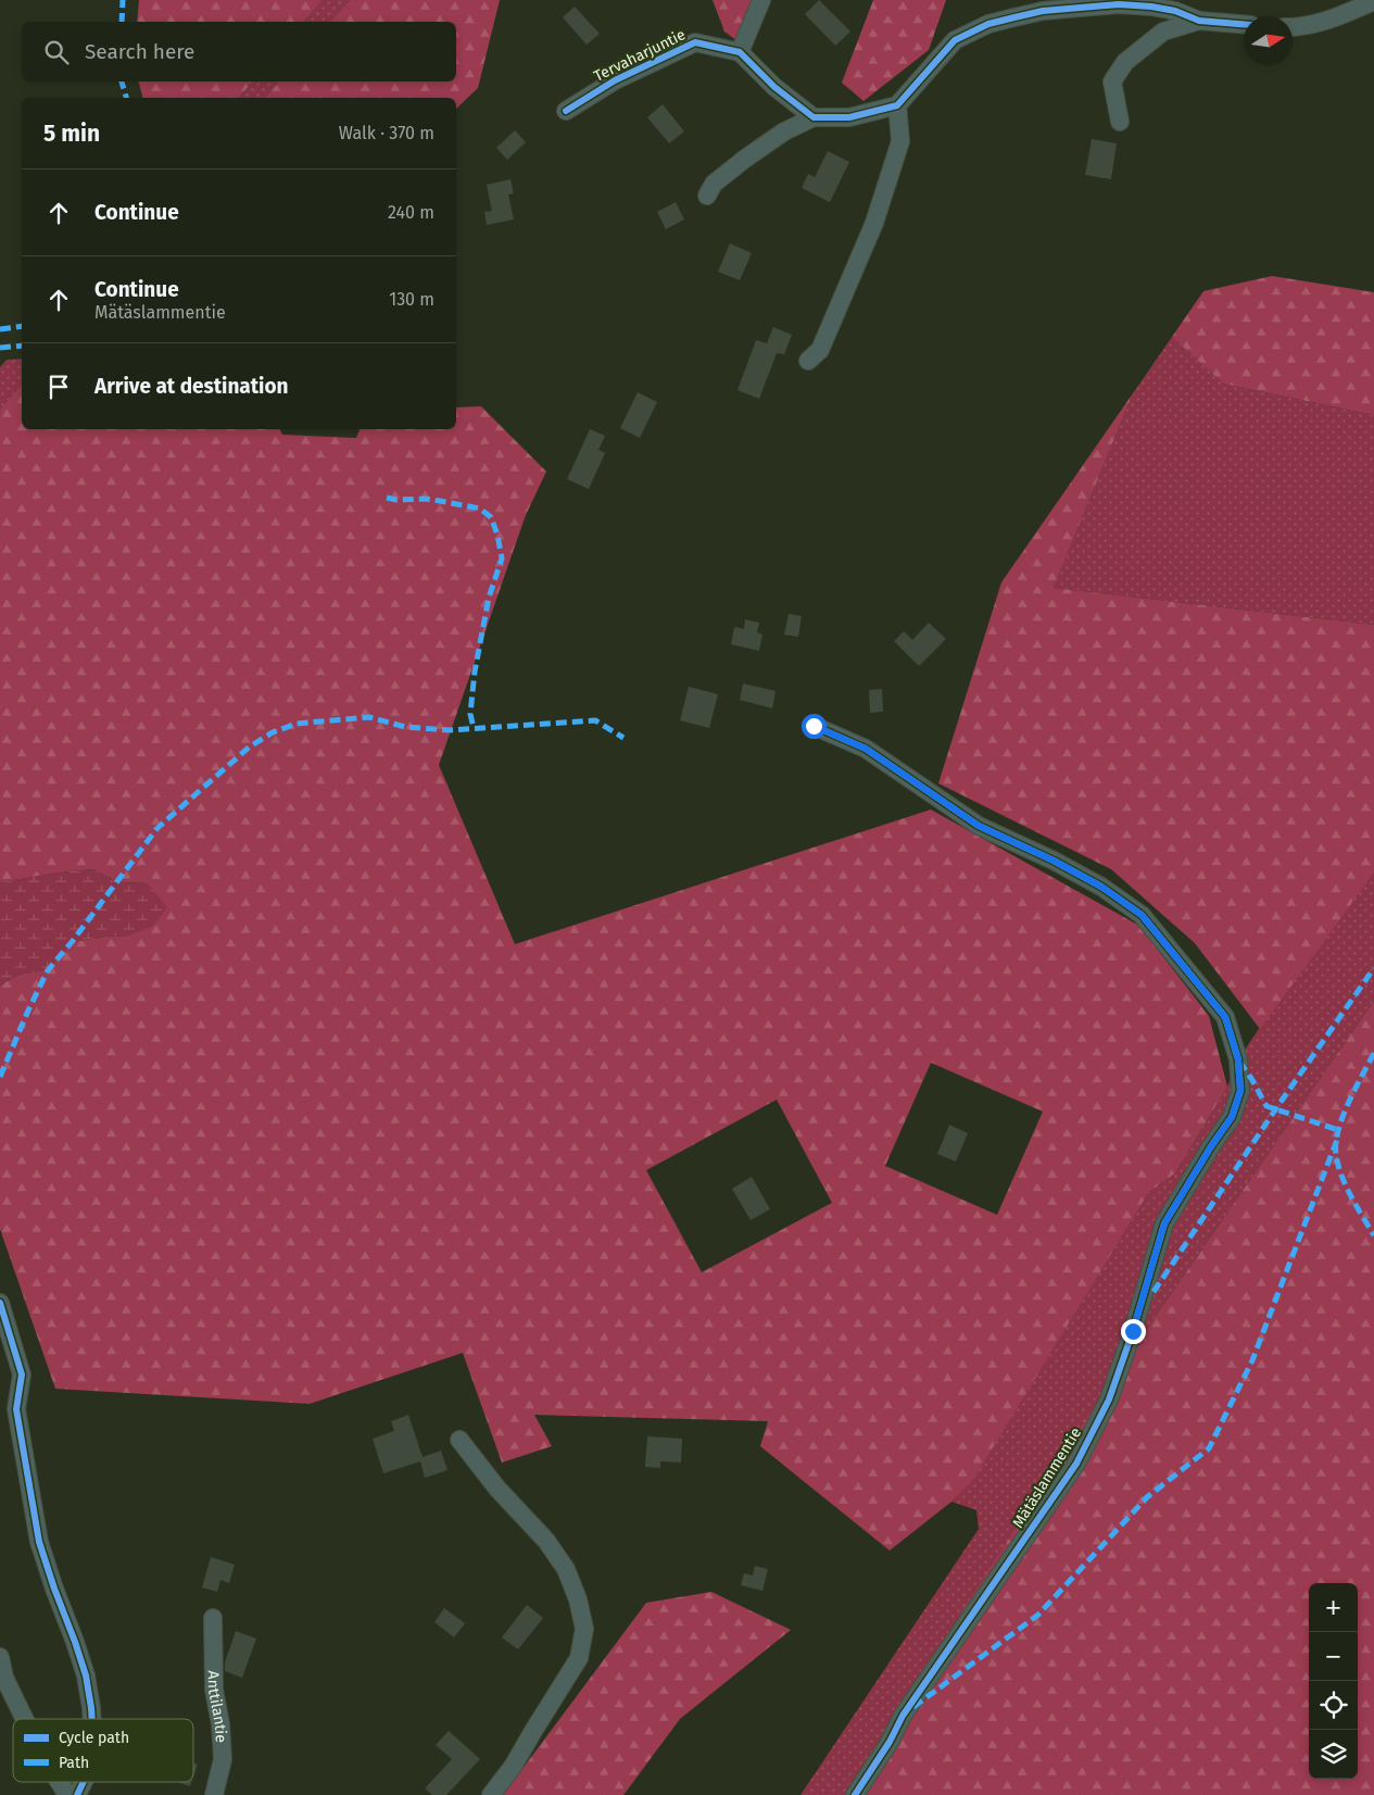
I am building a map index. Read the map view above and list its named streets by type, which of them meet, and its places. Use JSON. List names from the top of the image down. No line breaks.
{"streets":{"street":["Tervaharjuntie","Mätäslammentie","Anttilantie"]},"legend":["Cycle path","Path"],"north":"right","page":{"search":"Search here","heading":["5 min","Walk · 370 m"],"list":[["Continue","240 m"],["Continue","Mätäslammentie","130 m"],"Arrive at destination"],"map_buttons":["+","−"]}}
